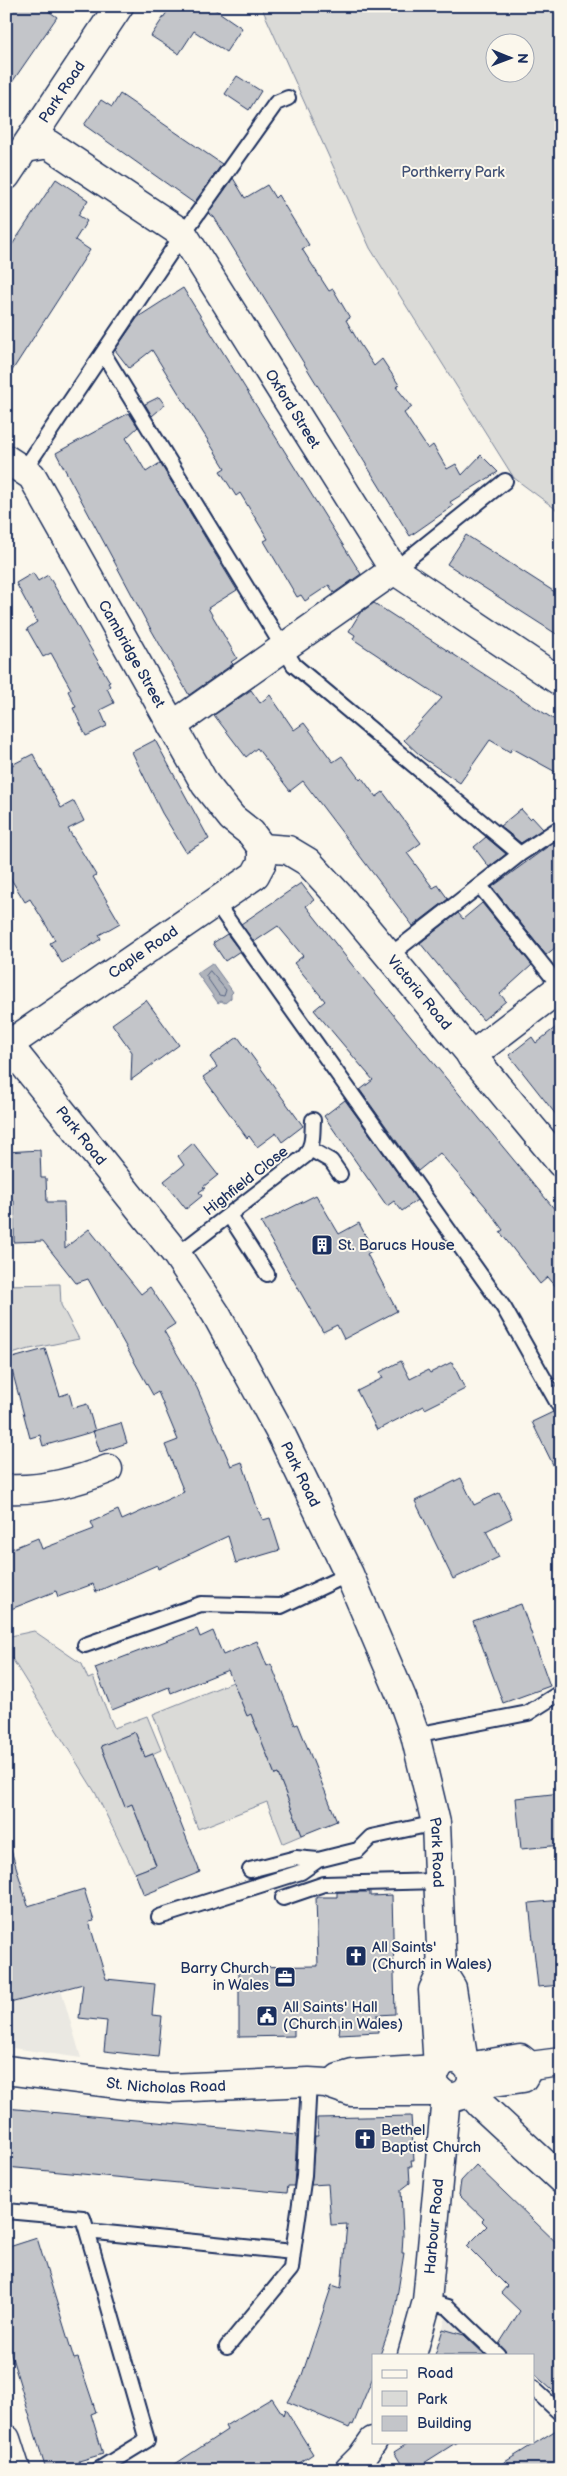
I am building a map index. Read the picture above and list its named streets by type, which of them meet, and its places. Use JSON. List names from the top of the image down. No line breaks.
{"streets":{"street":["Park Road","Oxford Street","Cambridge Street","Caple Road","Victoria Road","St. Nicholas Road","Harbour Road"],"lane":["Highfield Close"]},"crossings":[["Park Road","Oxford Street"],["Park Road","Caple Road"],["Park Road","Highfield Close"],["Park Road","St. Nicholas Road"],["Park Road","Harbour Road"],["Cambridge Street","Caple Road"],["Cambridge Street","Victoria Road"],["Caple Road","Victoria Road"],["St. Nicholas Road","Harbour Road"]],"parks":["Porthkerry Park"],"places":{"building":["St. Barucs House"],"church":["All Saints' (Church in Wales)","Bethel Baptist Church"],"office":["Barry Church in Wales"],"public building":["All Saints' Hall (Church in Wales)"]},"legend":["Road","Park","Building"],"north":"right"}
